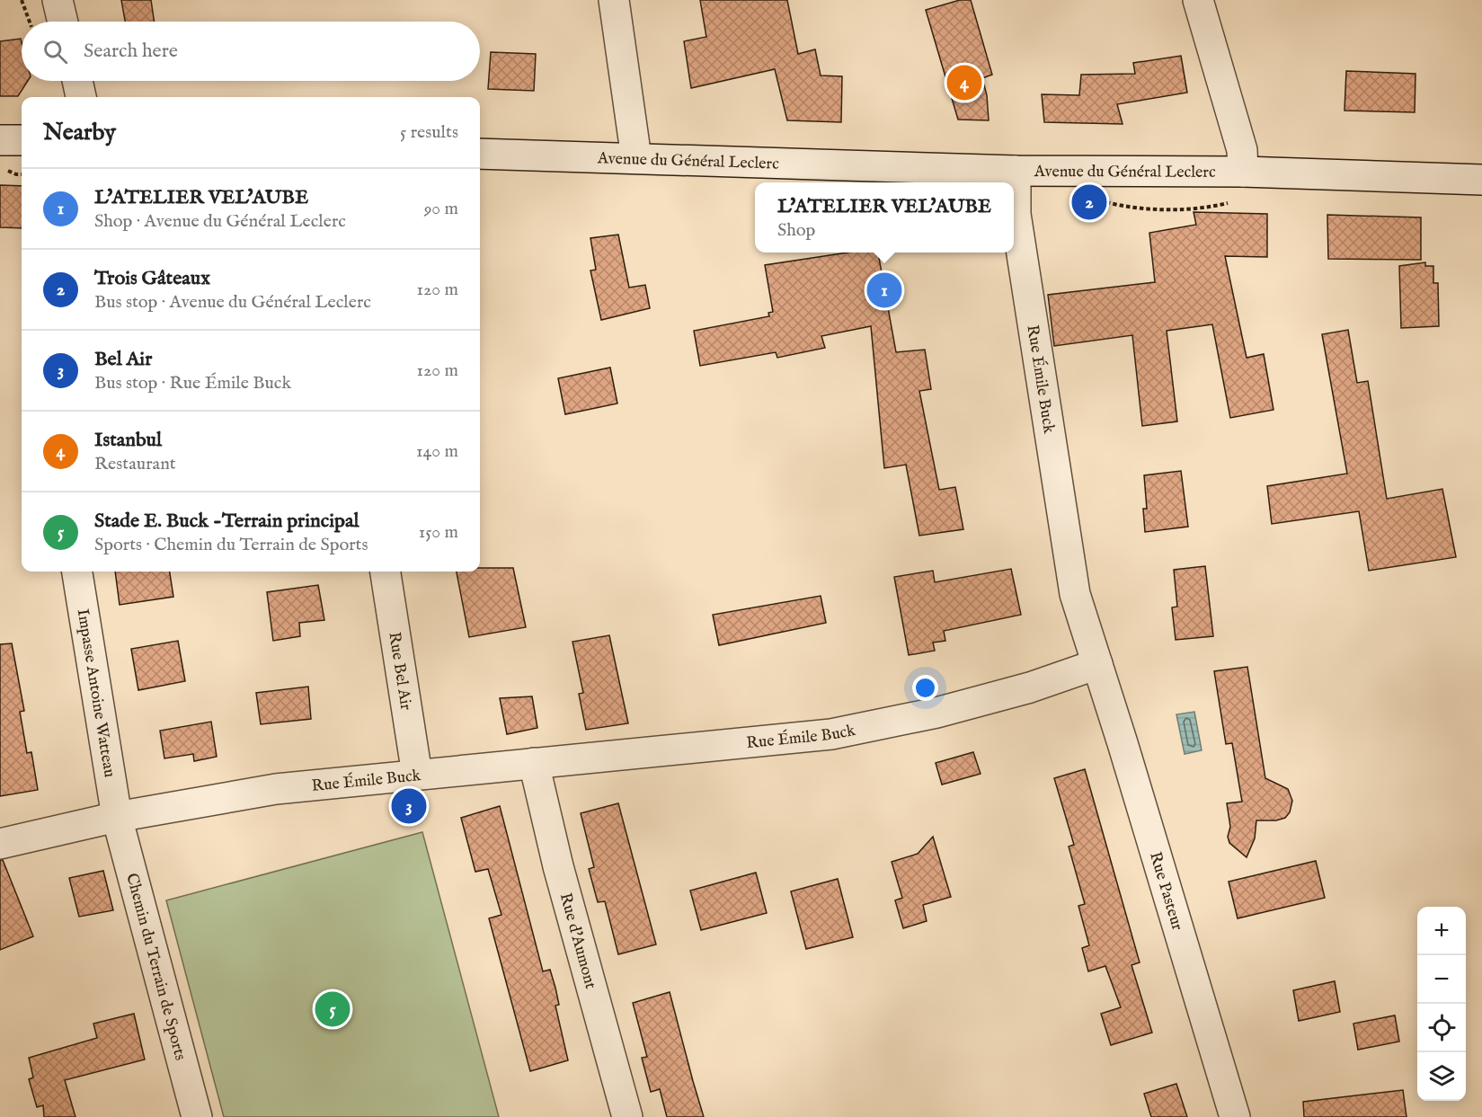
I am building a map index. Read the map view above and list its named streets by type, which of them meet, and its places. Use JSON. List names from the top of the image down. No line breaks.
{"streets":{"street":["Avenue du Général Leclerc","Rue Émile Buck","Rue Bel Air","Impasse Antoine Watteau","Rue Pasteur","Rue d'Aumont","Chemin du Terrain de Sports"]},"crossings":[["Avenue du Général Leclerc","Rue Émile Buck"],["Rue Émile Buck","Rue Bel Air"],["Rue Émile Buck","Impasse Antoine Watteau"],["Rue Émile Buck","Rue Pasteur"],["Rue Émile Buck","Rue d'Aumont"],["Rue Émile Buck","Chemin du Terrain de Sports"],["Impasse Antoine Watteau","Chemin du Terrain de Sports"]],"page":{"search":"Search here","pins":["4","2","1","3","5"],"heading":["Nearby","5 results"],"list":[{"mark":"1","name":"L'ATELIER VEL'AUBE","note":"Shop · Avenue du Général Leclerc","value":"90 m"},{"mark":"2","name":"Trois Gâteaux","note":"Bus stop · Avenue du Général Leclerc","value":"120 m"},{"mark":"3","name":"Bel Air","note":"Bus stop · Rue Émile Buck","value":"120 m"},{"mark":"4","name":"Istanbul","note":"Restaurant","value":"140 m"},{"mark":"5","name":"Stade E. Buck -Terrain principal","note":"Sports · Chemin du Terrain de Sports","value":"150 m"}],"popup":["L'ATELIER VEL'AUBE","Shop"],"map_buttons":["+","−"]}}
